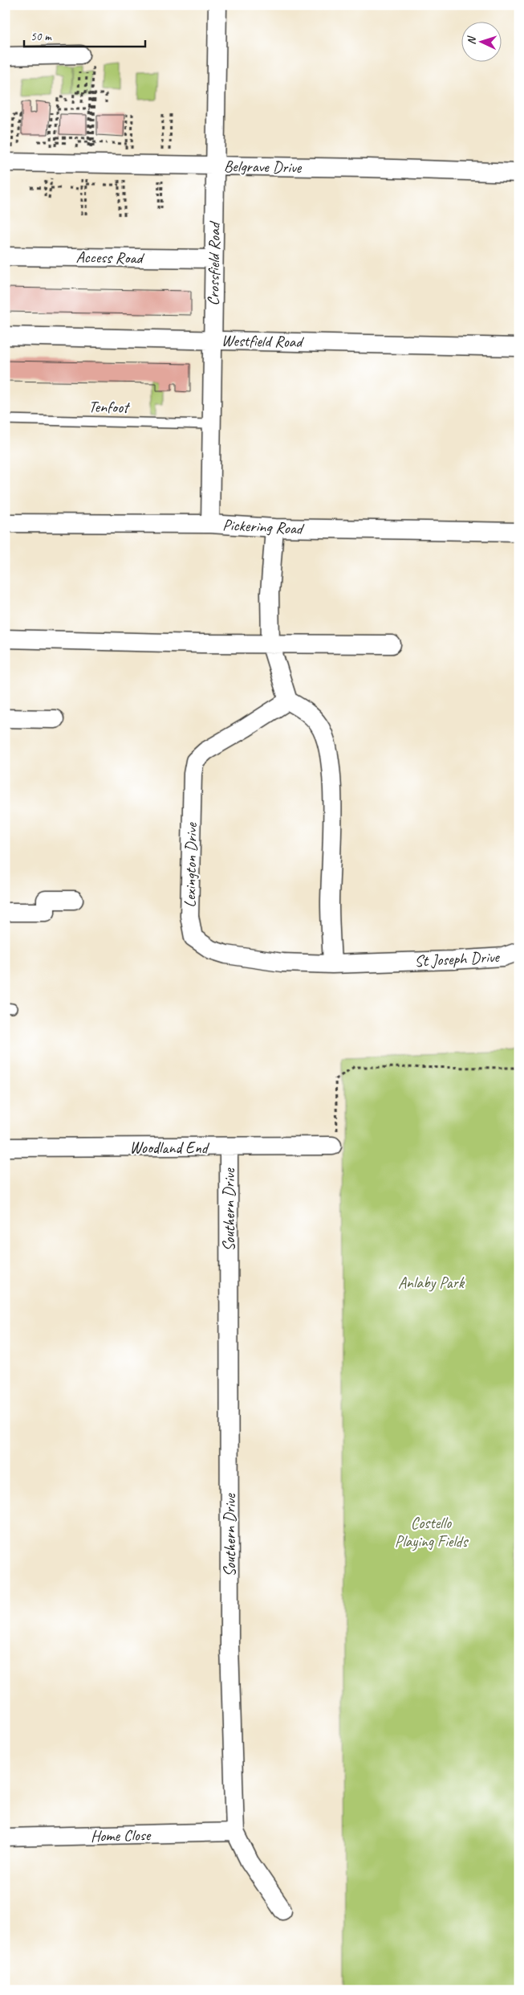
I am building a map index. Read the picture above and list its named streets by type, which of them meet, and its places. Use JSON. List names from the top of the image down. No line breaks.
{"streets":{"street":["Belgrave Drive","Access Road","Crossfield Road","Westfield Road","Pickering Road","Lexington Drive","St Joseph Drive","Woodland End","Southern Drive","Home Close"],"lane":["Tenfoot"]},"crossings":[["Belgrave Drive","Crossfield Road"],["Access Road","Crossfield Road"],["Crossfield Road","Westfield Road"],["Crossfield Road","Tenfoot"],["Crossfield Road","Pickering Road"],["Lexington Drive","St Joseph Drive"],["Woodland End","Southern Drive"],["Southern Drive","Home Close"]],"parks":["Anlaby Park","Costello Playing Fields"],"scale_bar":"50 m","north":"left"}
